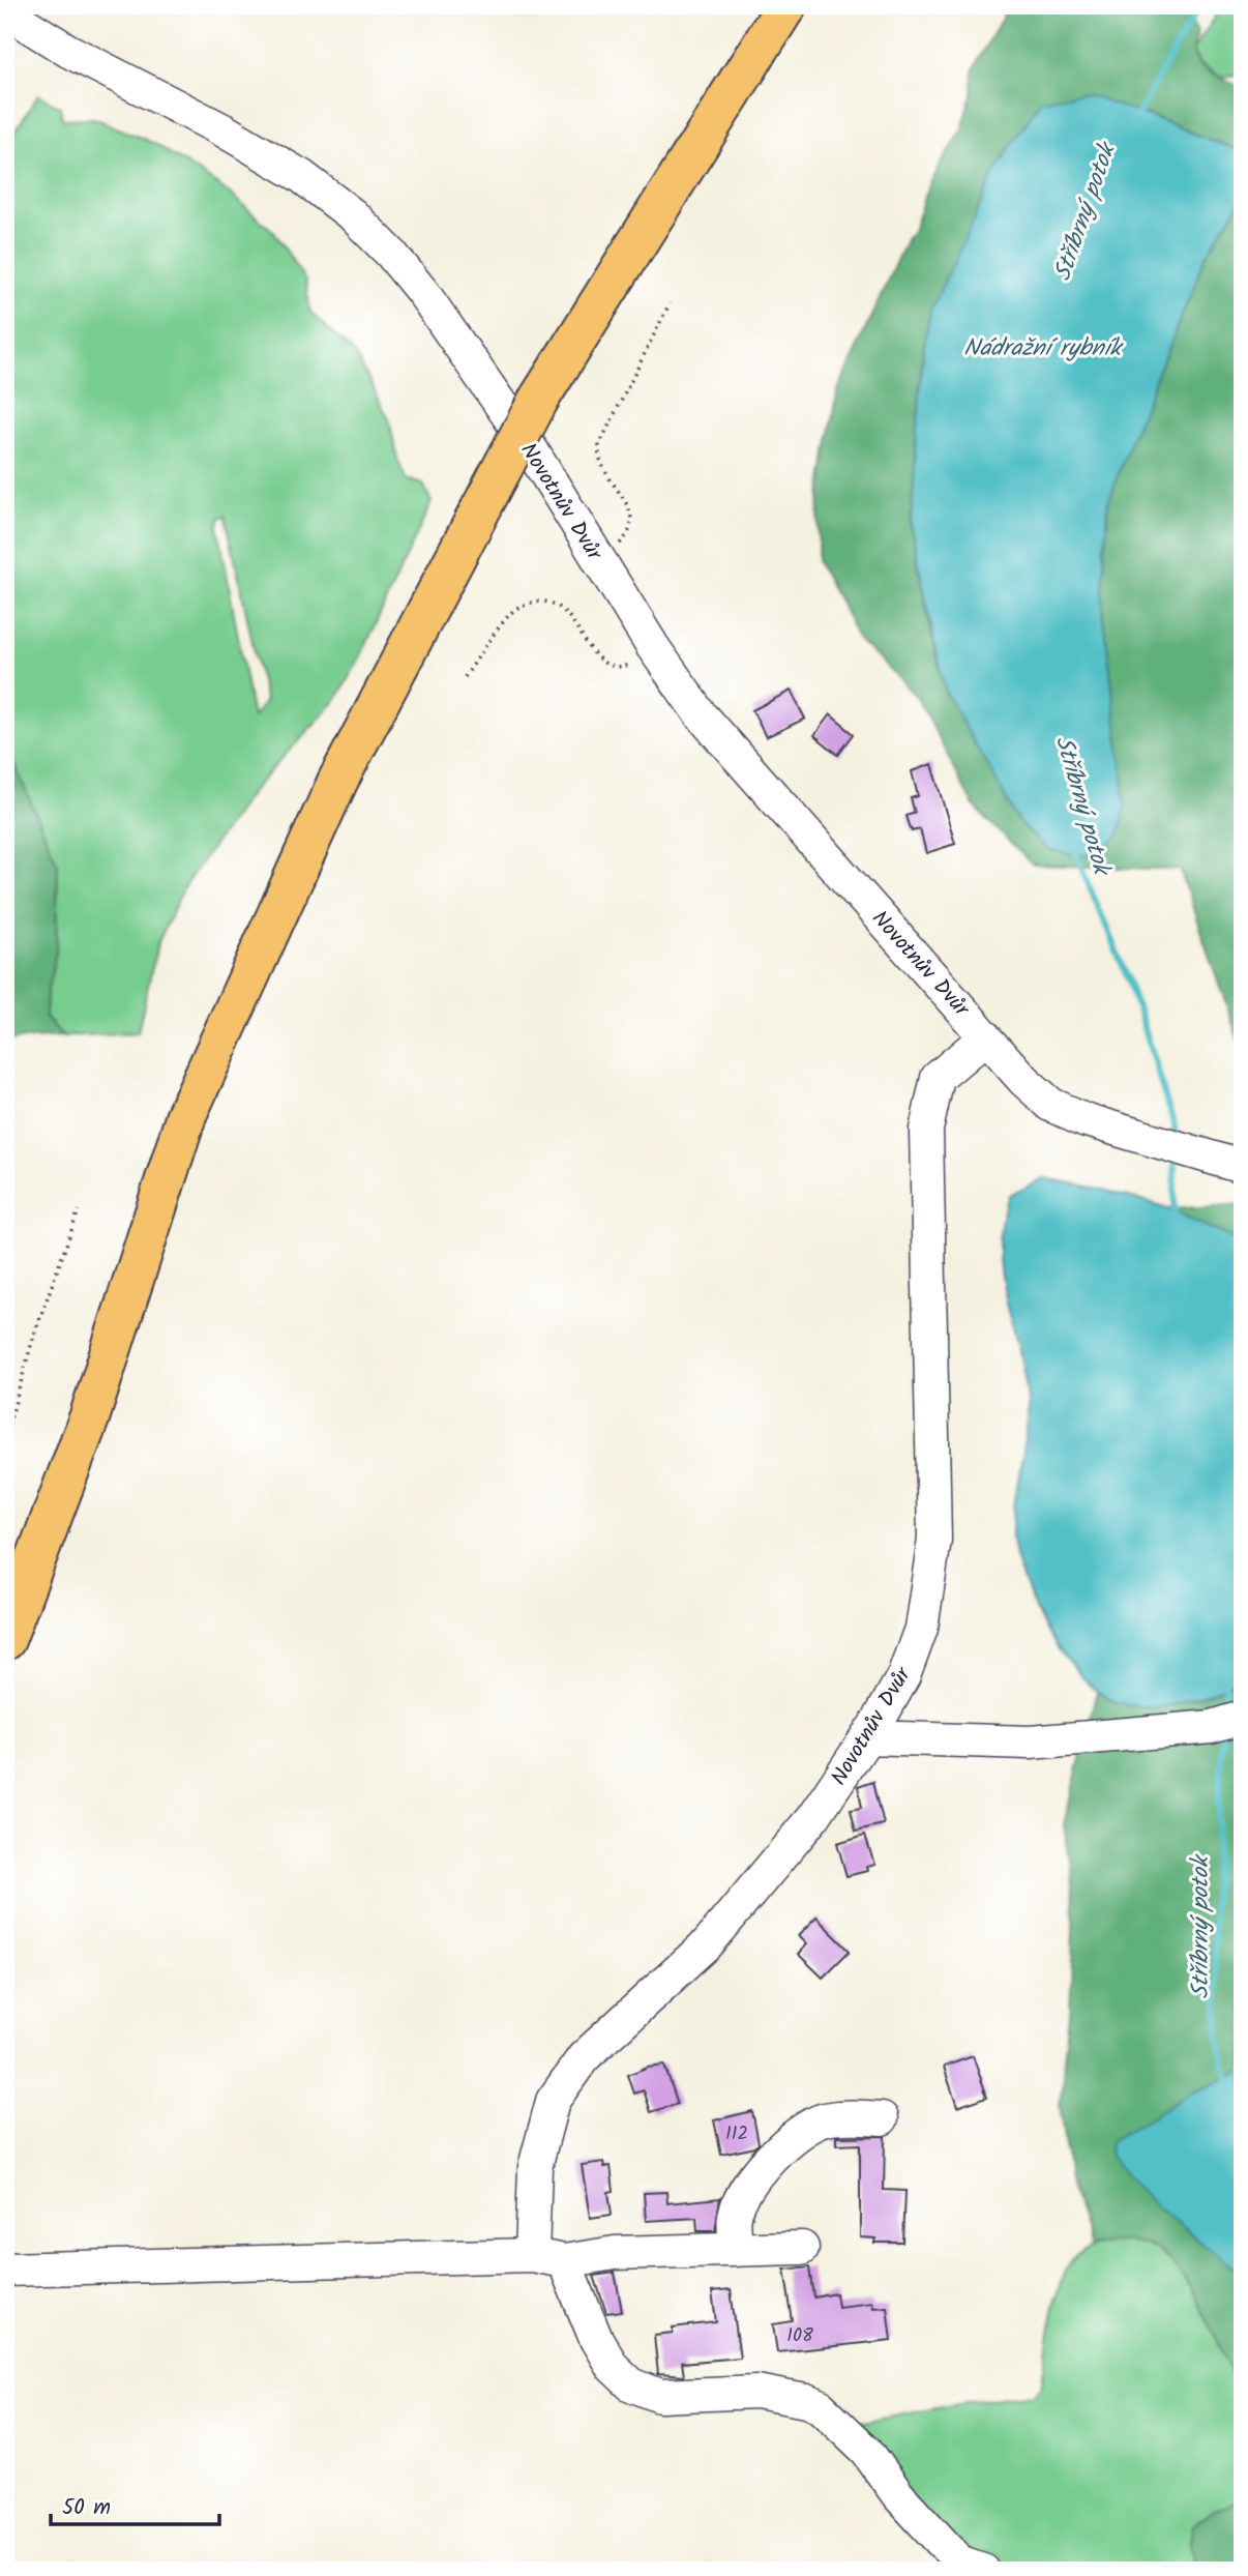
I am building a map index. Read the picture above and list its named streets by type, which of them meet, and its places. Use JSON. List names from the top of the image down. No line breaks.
{"streets":{"street":["Novotnův Dvůr"]},"water":["Stříbrný potok","Nádražní rybník"],"house_numbers":["112","108"],"scale_bar":"50 m"}
